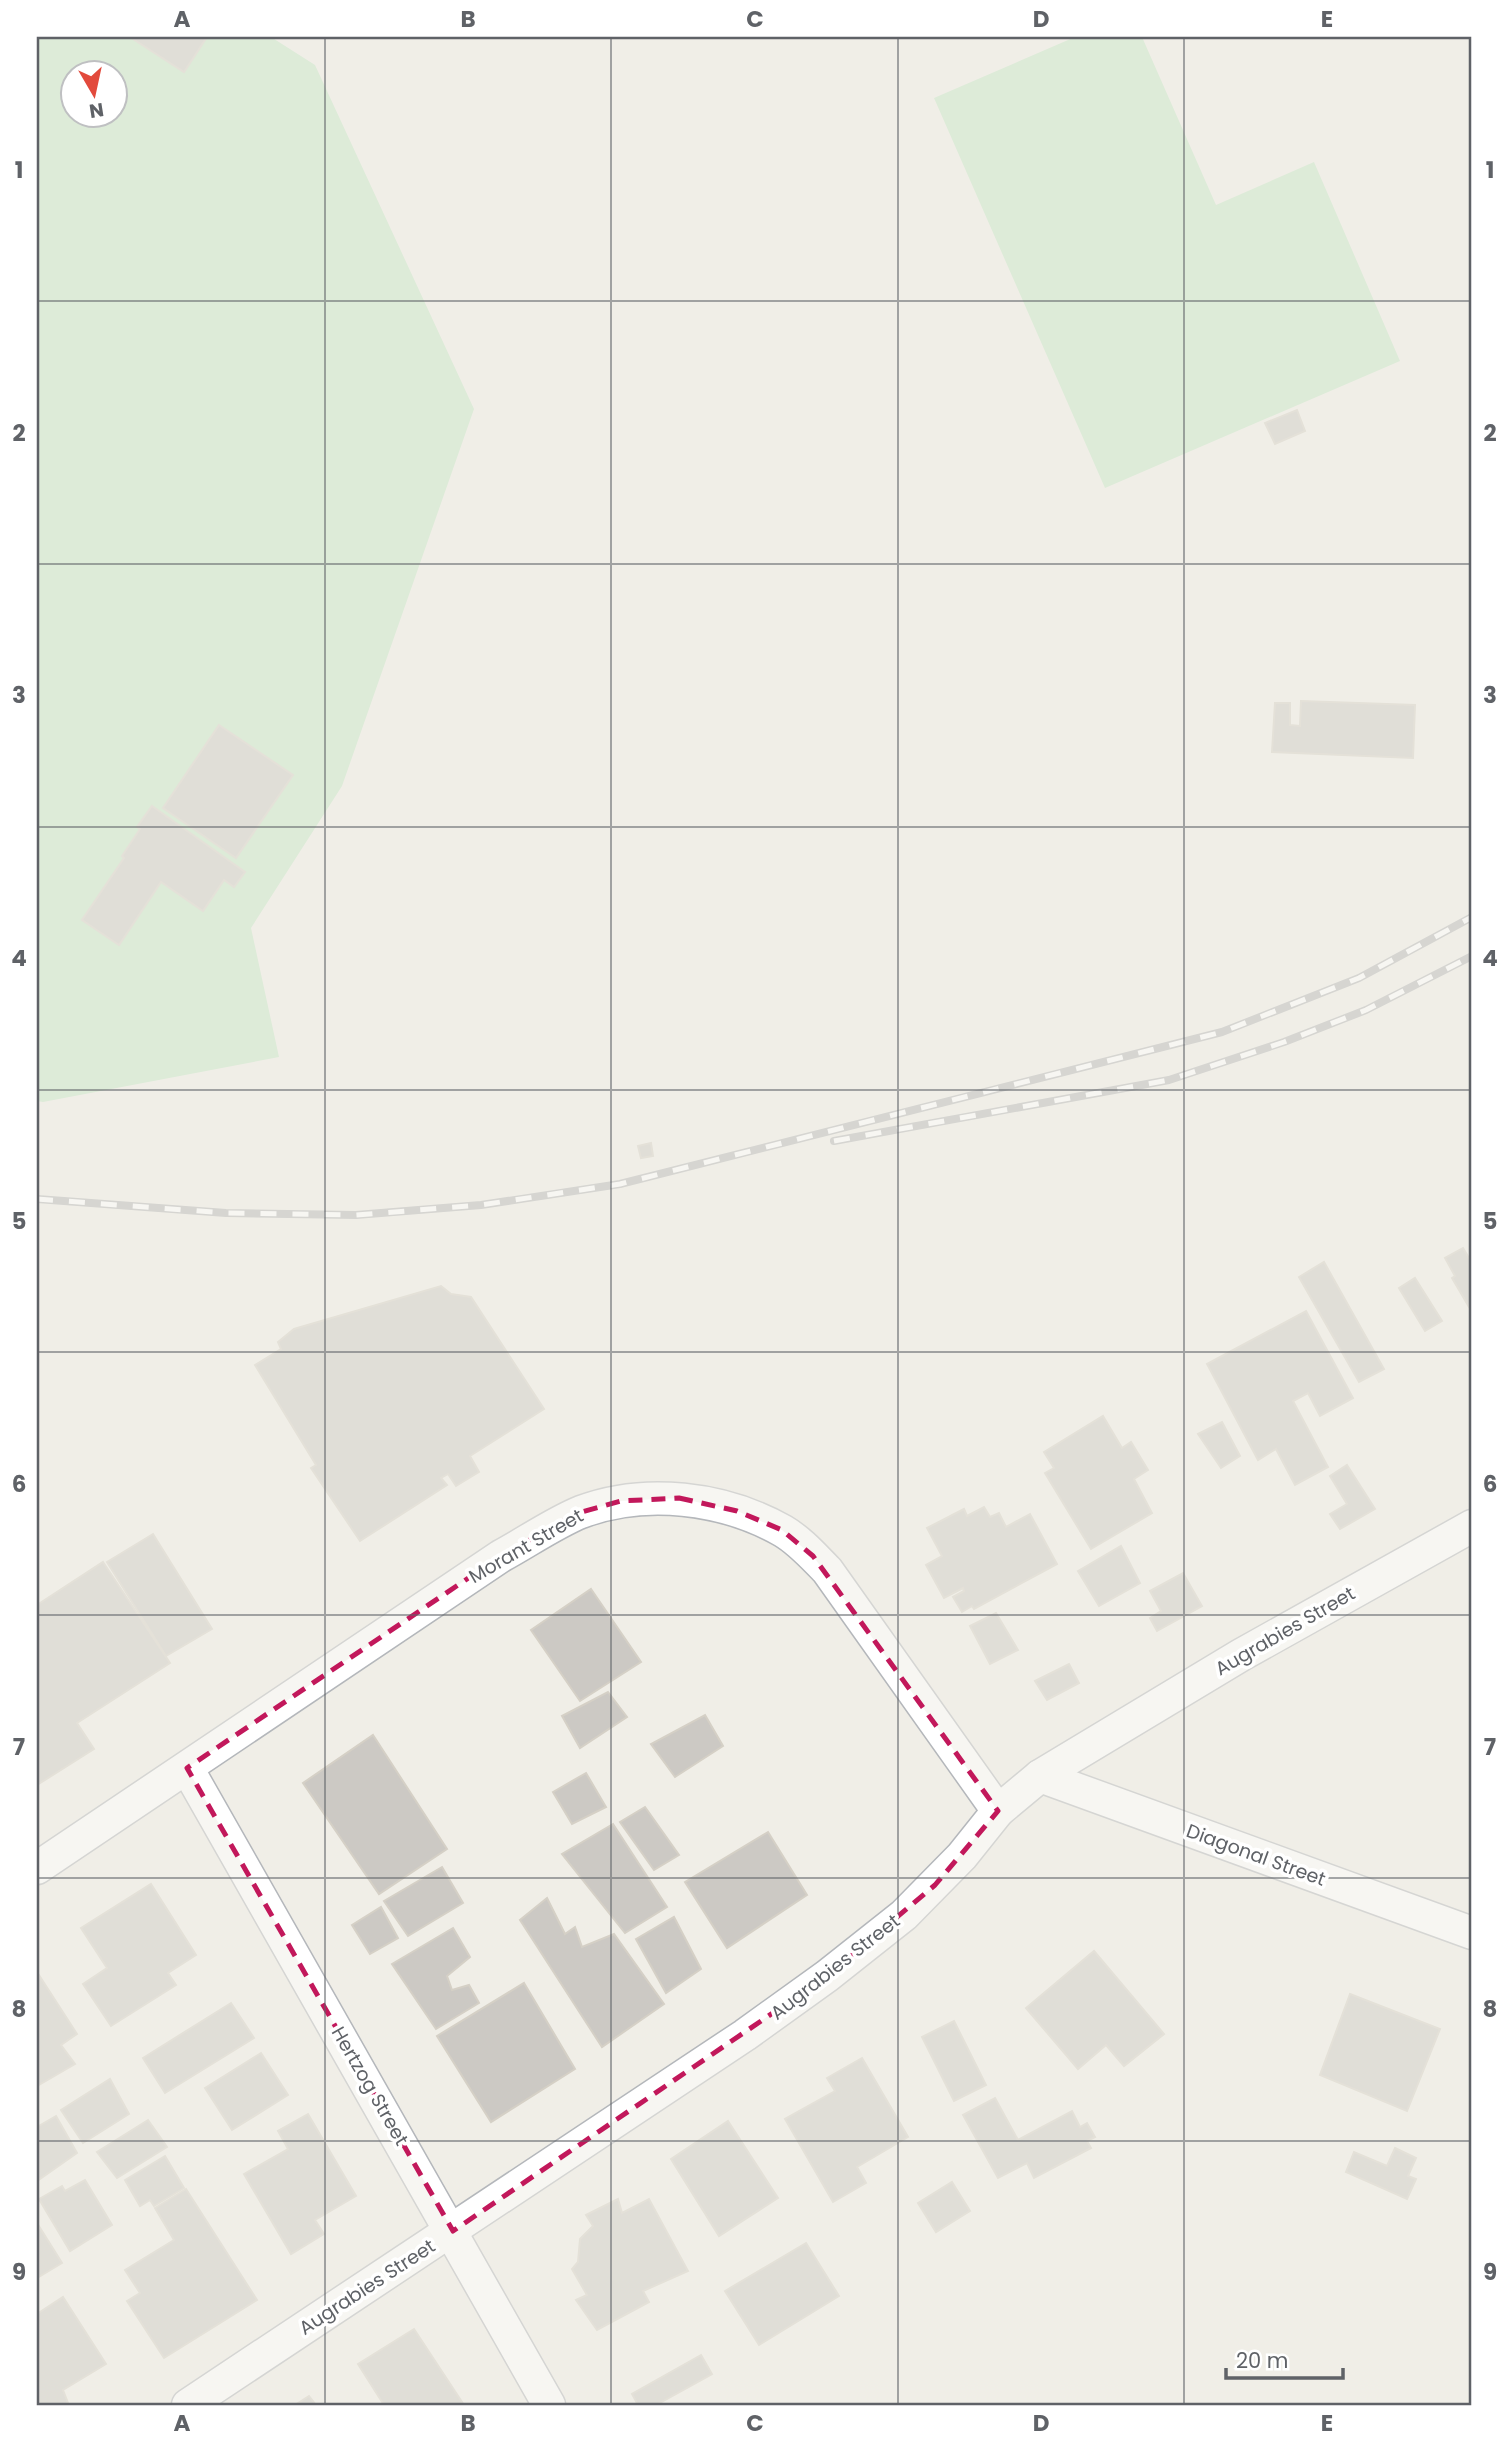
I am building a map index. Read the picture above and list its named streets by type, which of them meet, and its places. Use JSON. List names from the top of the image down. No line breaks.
{"streets":{"street":["Morant Street","Augrabies Street","Diagonal Street","Hertzog Street"]},"crossings":[["Morant Street","Augrabies Street"],["Morant Street","Hertzog Street"],["Augrabies Street","Diagonal Street"],["Augrabies Street","Hertzog Street"]],"scale_bar":"20 m","north":"bottom","grid":{"columns":["A","B","C","D","E"],"rows":["1","2","3","4","5","6","7","8","9"]}}
